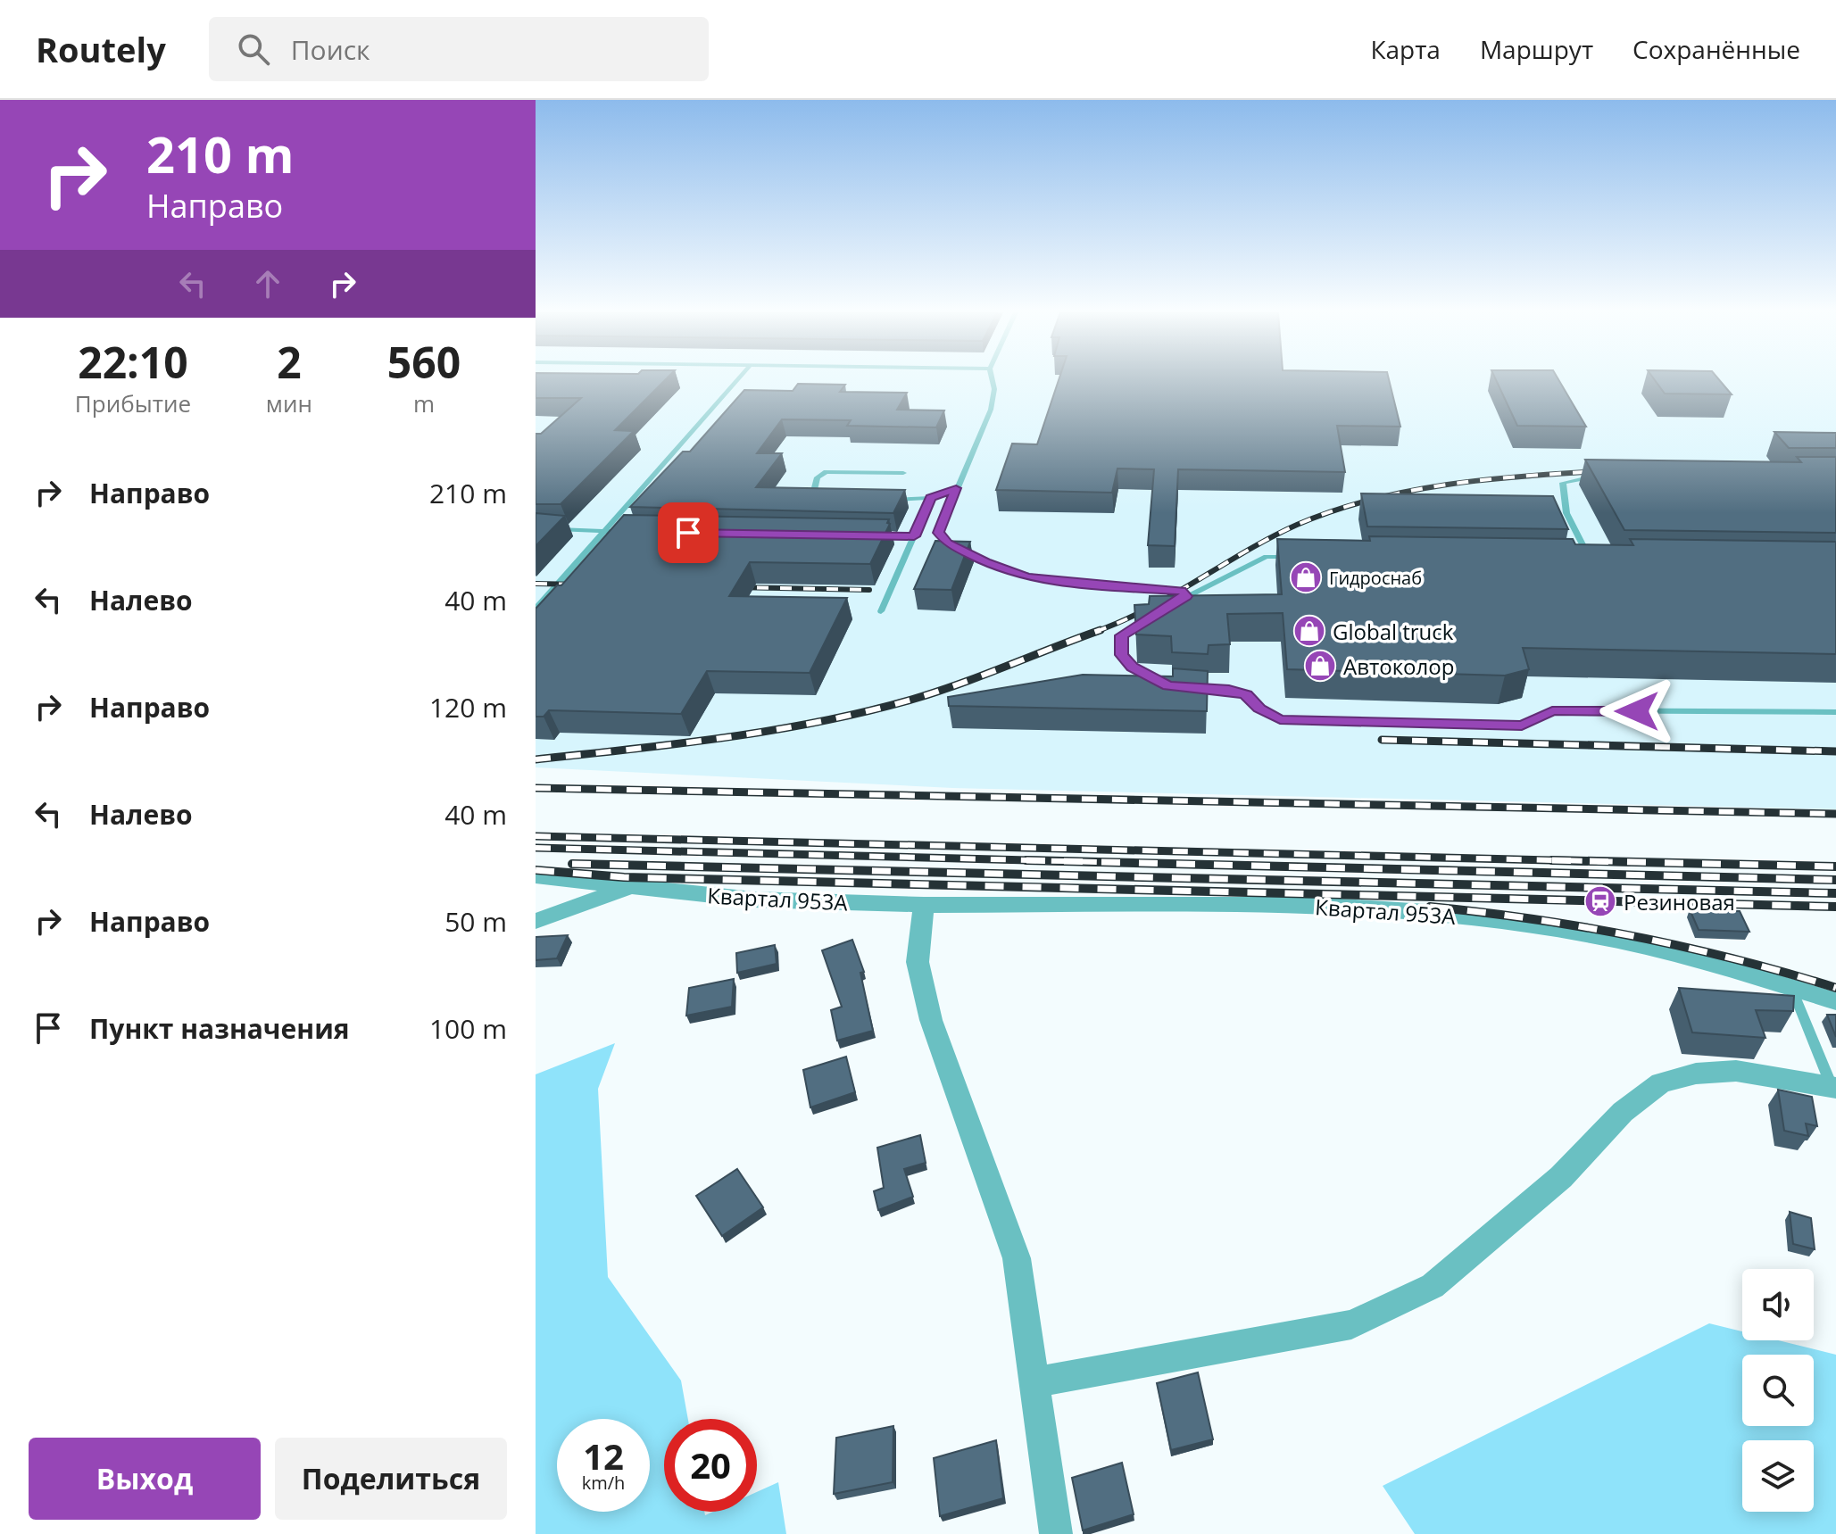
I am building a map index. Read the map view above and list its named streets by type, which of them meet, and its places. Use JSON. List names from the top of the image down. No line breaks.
{"streets":{"street":["Квартал 953А"]},"places":{"shop":["Гидроснаб","Global truck","Автоколор"],"station":["Резиновая"]},"page":{"header":"Routely","search":"Поиск","nav":["Карта","Маршрут","Сохранённые"],"turn":["210 m","Направо"],"eta":["22:10","Прибытие","2","мин","560","m"],"list":[{"name":"Направо","value":"210 m"},{"name":"Налево","value":"40 m"},{"name":"Направо","value":"120 m"},{"name":"Налево","value":"40 m"},{"name":"Направо","value":"50 m"},{"name":"Пункт назначения","value":"100 m"}],"speed":"12 km/h","limit":"20","buttons":["Выход","Поделиться"]}}
